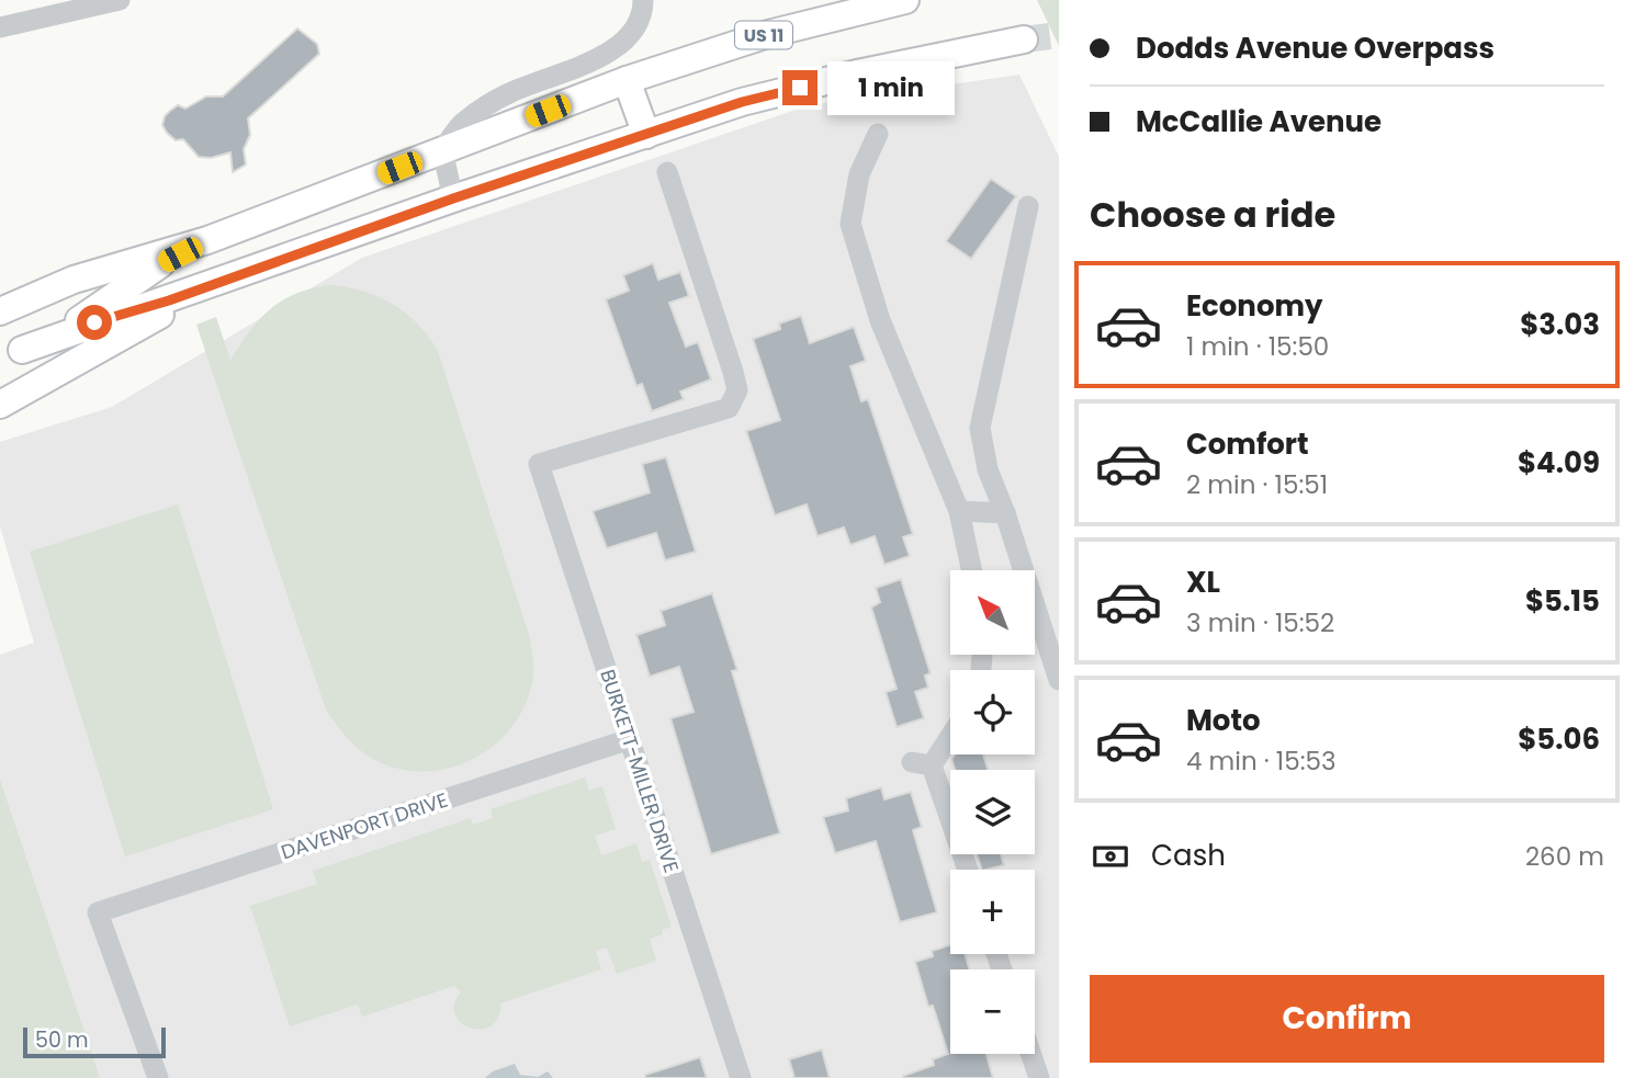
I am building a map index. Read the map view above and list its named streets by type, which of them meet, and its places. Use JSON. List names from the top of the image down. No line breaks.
{"streets":{"main road":["US 11"],"street":["BURKETT-MILLER DRIVE","DAVENPORT DRIVE"]},"crossings":[["BURKETT-MILLER DRIVE","DAVENPORT DRIVE"]],"scale_bar":"50 m","north":"top left","page":{"banner":["Dodds Avenue Overpass","McCallie Avenue"],"bubble":"1 min","heading":"Choose a ride","list":[{"name":"Economy","note":"1 min · 15:50","value":"$3.03"},{"name":"Comfort","note":"2 min · 15:51","value":"$4.09"},{"name":"XL","note":"3 min · 15:52","value":"$5.15"},{"name":"Moto","note":"4 min · 15:53","value":"$5.06"}],"map_buttons":["+","−"],"pay":["Cash","260 m"],"buttons":"Confirm","scale":"50 m"}}
